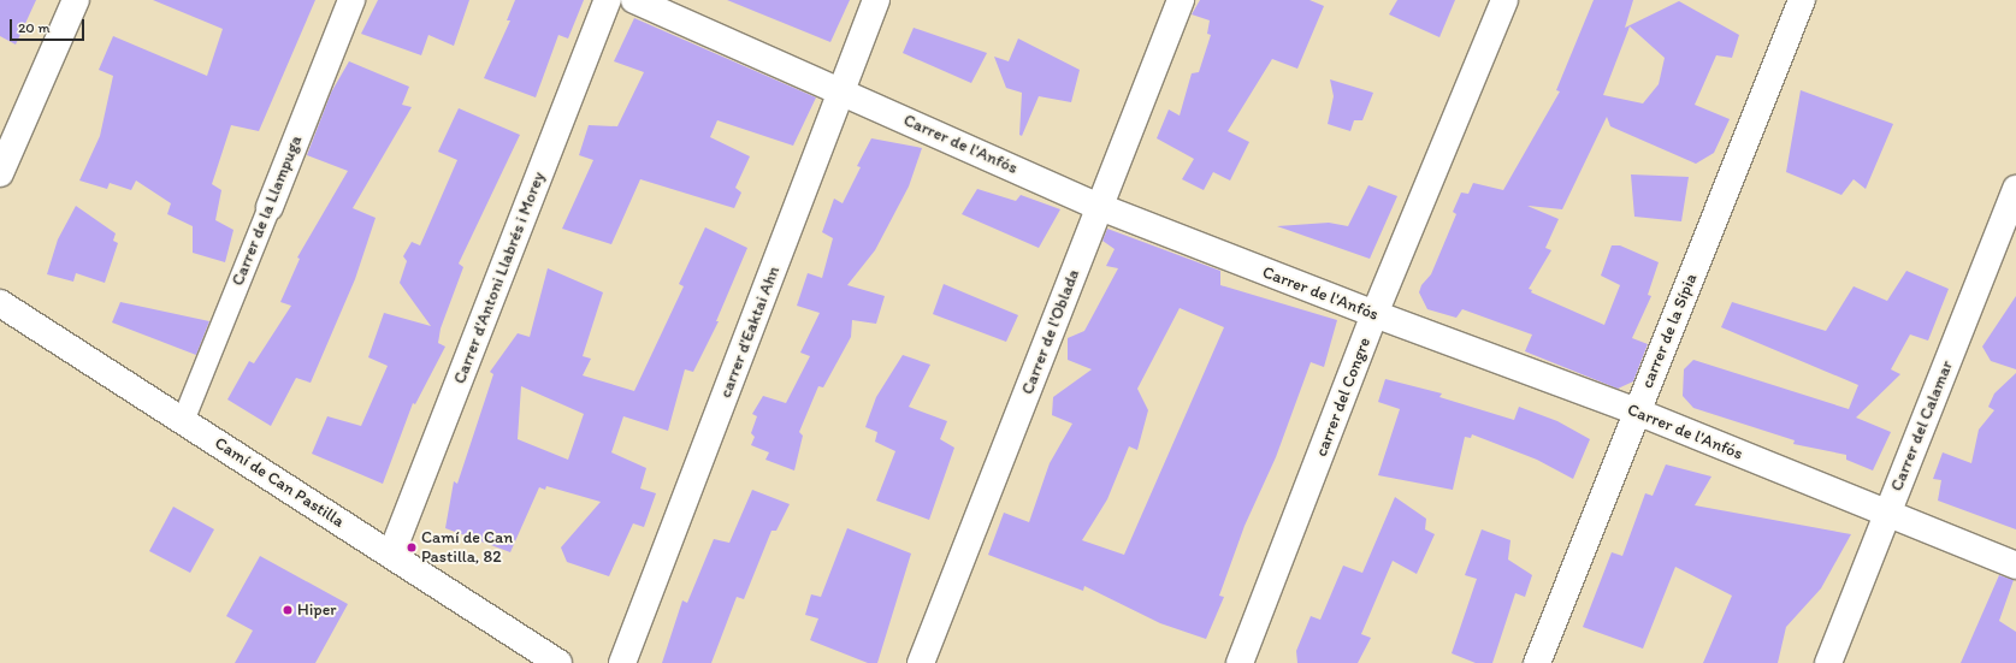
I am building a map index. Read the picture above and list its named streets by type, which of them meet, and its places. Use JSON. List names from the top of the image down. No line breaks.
{"streets":{"street":["Carrer de l'Anfós","Carrer de la Llampuga","Carrer d'Antoni Llabrés i Morey","carrer de la Sípia","carrer d'Eaktai Ahn","Carrer de l'Oblada","carrer del Congre","Carrer del Calamar","Camí de Can Pastilla"]},"crossings":[["Carrer de l'Anfós","carrer de la Sípia"],["Carrer de l'Anfós","carrer d'Eaktai Ahn"],["Carrer de l'Anfós","Carrer de l'Oblada"],["Carrer de l'Anfós","carrer del Congre"],["Carrer de l'Anfós","Carrer del Calamar"],["Carrer de la Llampuga","Camí de Can Pastilla"],["Carrer d'Antoni Llabrés i Morey","Camí de Can Pastilla"]],"places":["Camí de Can Pastilla, 82","Hiper"],"scale_bar":"20 m"}
